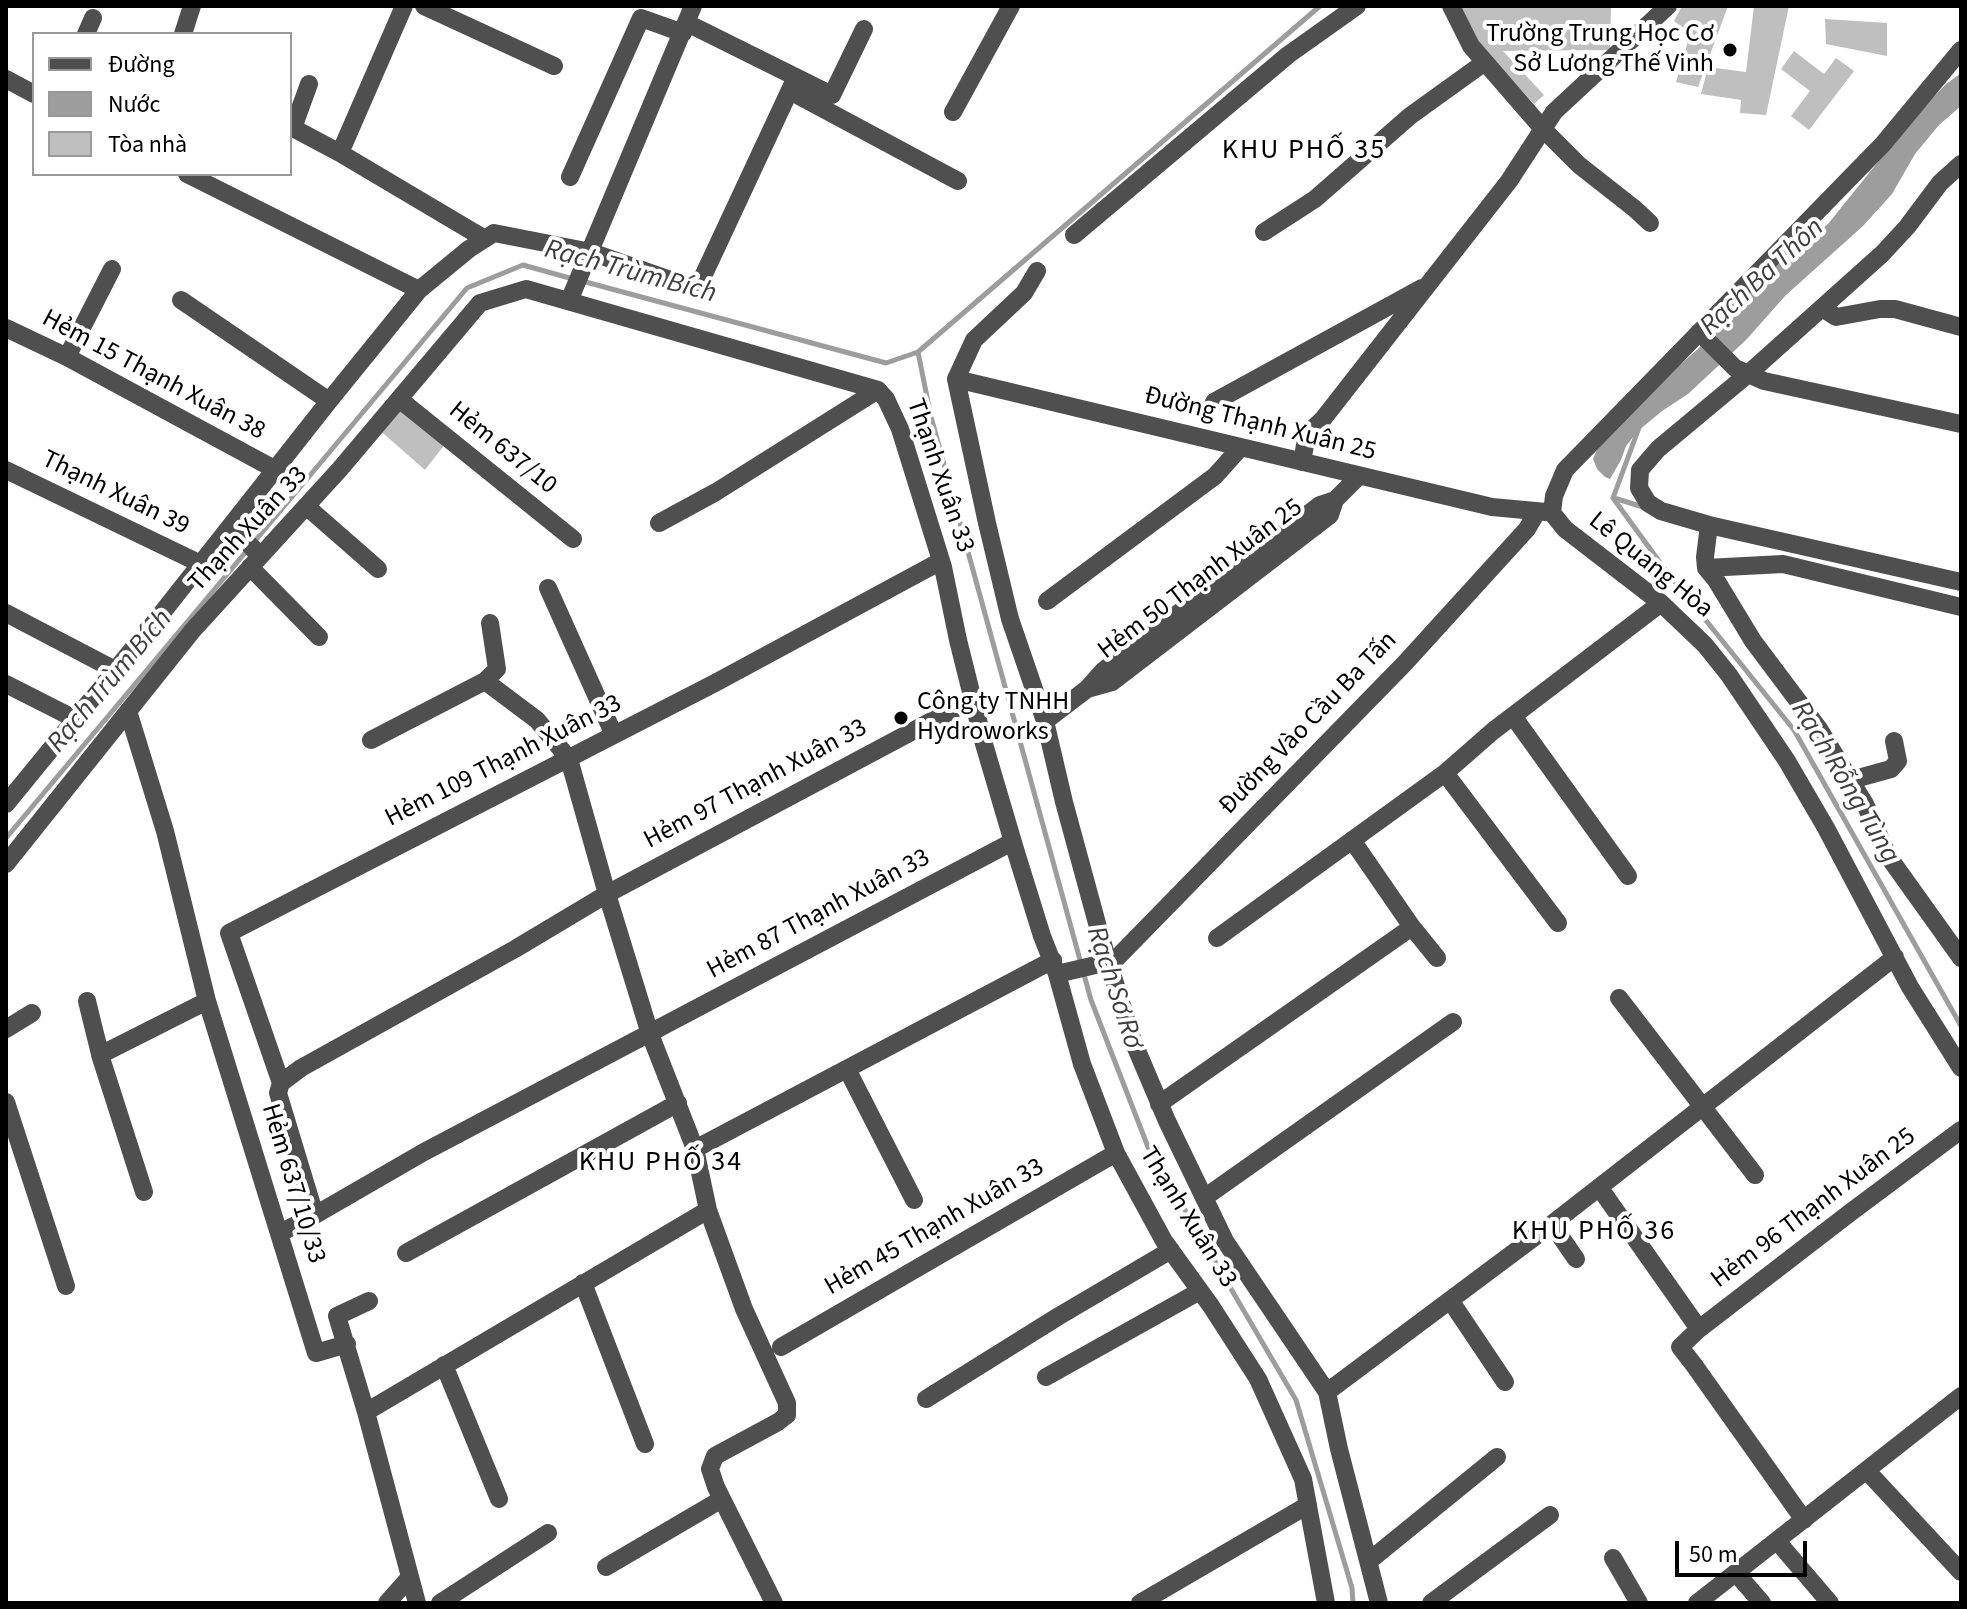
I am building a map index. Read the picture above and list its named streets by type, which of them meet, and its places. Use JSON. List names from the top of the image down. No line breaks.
{"streets":{"street":["Hẻm 15 Thạnh Xuân 38","Đường Thạnh Xuân 25","Hẻm 637/10","Thạnh Xuân 33","Thạnh Xuân 39","Lê Quang Hòa","Hẻm 50 Thạnh Xuân 25","Đường Vào Cầu Ba Tấn","Hẻm 109 Thạnh Xuân 33","Hẻm 97 Thạnh Xuân 33","Hẻm 87 Thạnh Xuân 33","Hẻm 637/10/33","Hẻm 96 Thạnh Xuân 25","Hẻm 45 Thạnh Xuân 33"]},"crossings":[["Đường Thạnh Xuân 25","Lê Quang Hòa"],["Đường Thạnh Xuân 25","Hẻm 50 Thạnh Xuân 25"],["Đường Thạnh Xuân 25","Đường Vào Cầu Ba Tấn"],["Hẻm 637/10","Thạnh Xuân 33"],["Thạnh Xuân 33","Hẻm 109 Thạnh Xuân 33"],["Thạnh Xuân 33","Hẻm 97 Thạnh Xuân 33"],["Thạnh Xuân 33","Hẻm 87 Thạnh Xuân 33"],["Thạnh Xuân 33","Hẻm 637/10/33"],["Thạnh Xuân 33","Hẻm 45 Thạnh Xuân 33"],["Lê Quang Hòa","Đường Vào Cầu Ba Tấn"],["Hẻm 109 Thạnh Xuân 33","Hẻm 97 Thạnh Xuân 33"],["Hẻm 87 Thạnh Xuân 33","Hẻm 637/10/33"]],"districts":["KHU PHỐ 35","KHU PHỐ 34","KHU PHỐ 36"],"water":["Rạch Trùm Bích","Rạch Ba Thôn","Rạch Rỗng Tùng","Rạch Sơ Rơ"],"places":["Trường Trung Học Cơ Sở Lương Thế Vinh","Công ty TNHH Hydroworks"],"legend":["Đường","Nước","Tòa nhà"],"scale_bar":"50 m"}
